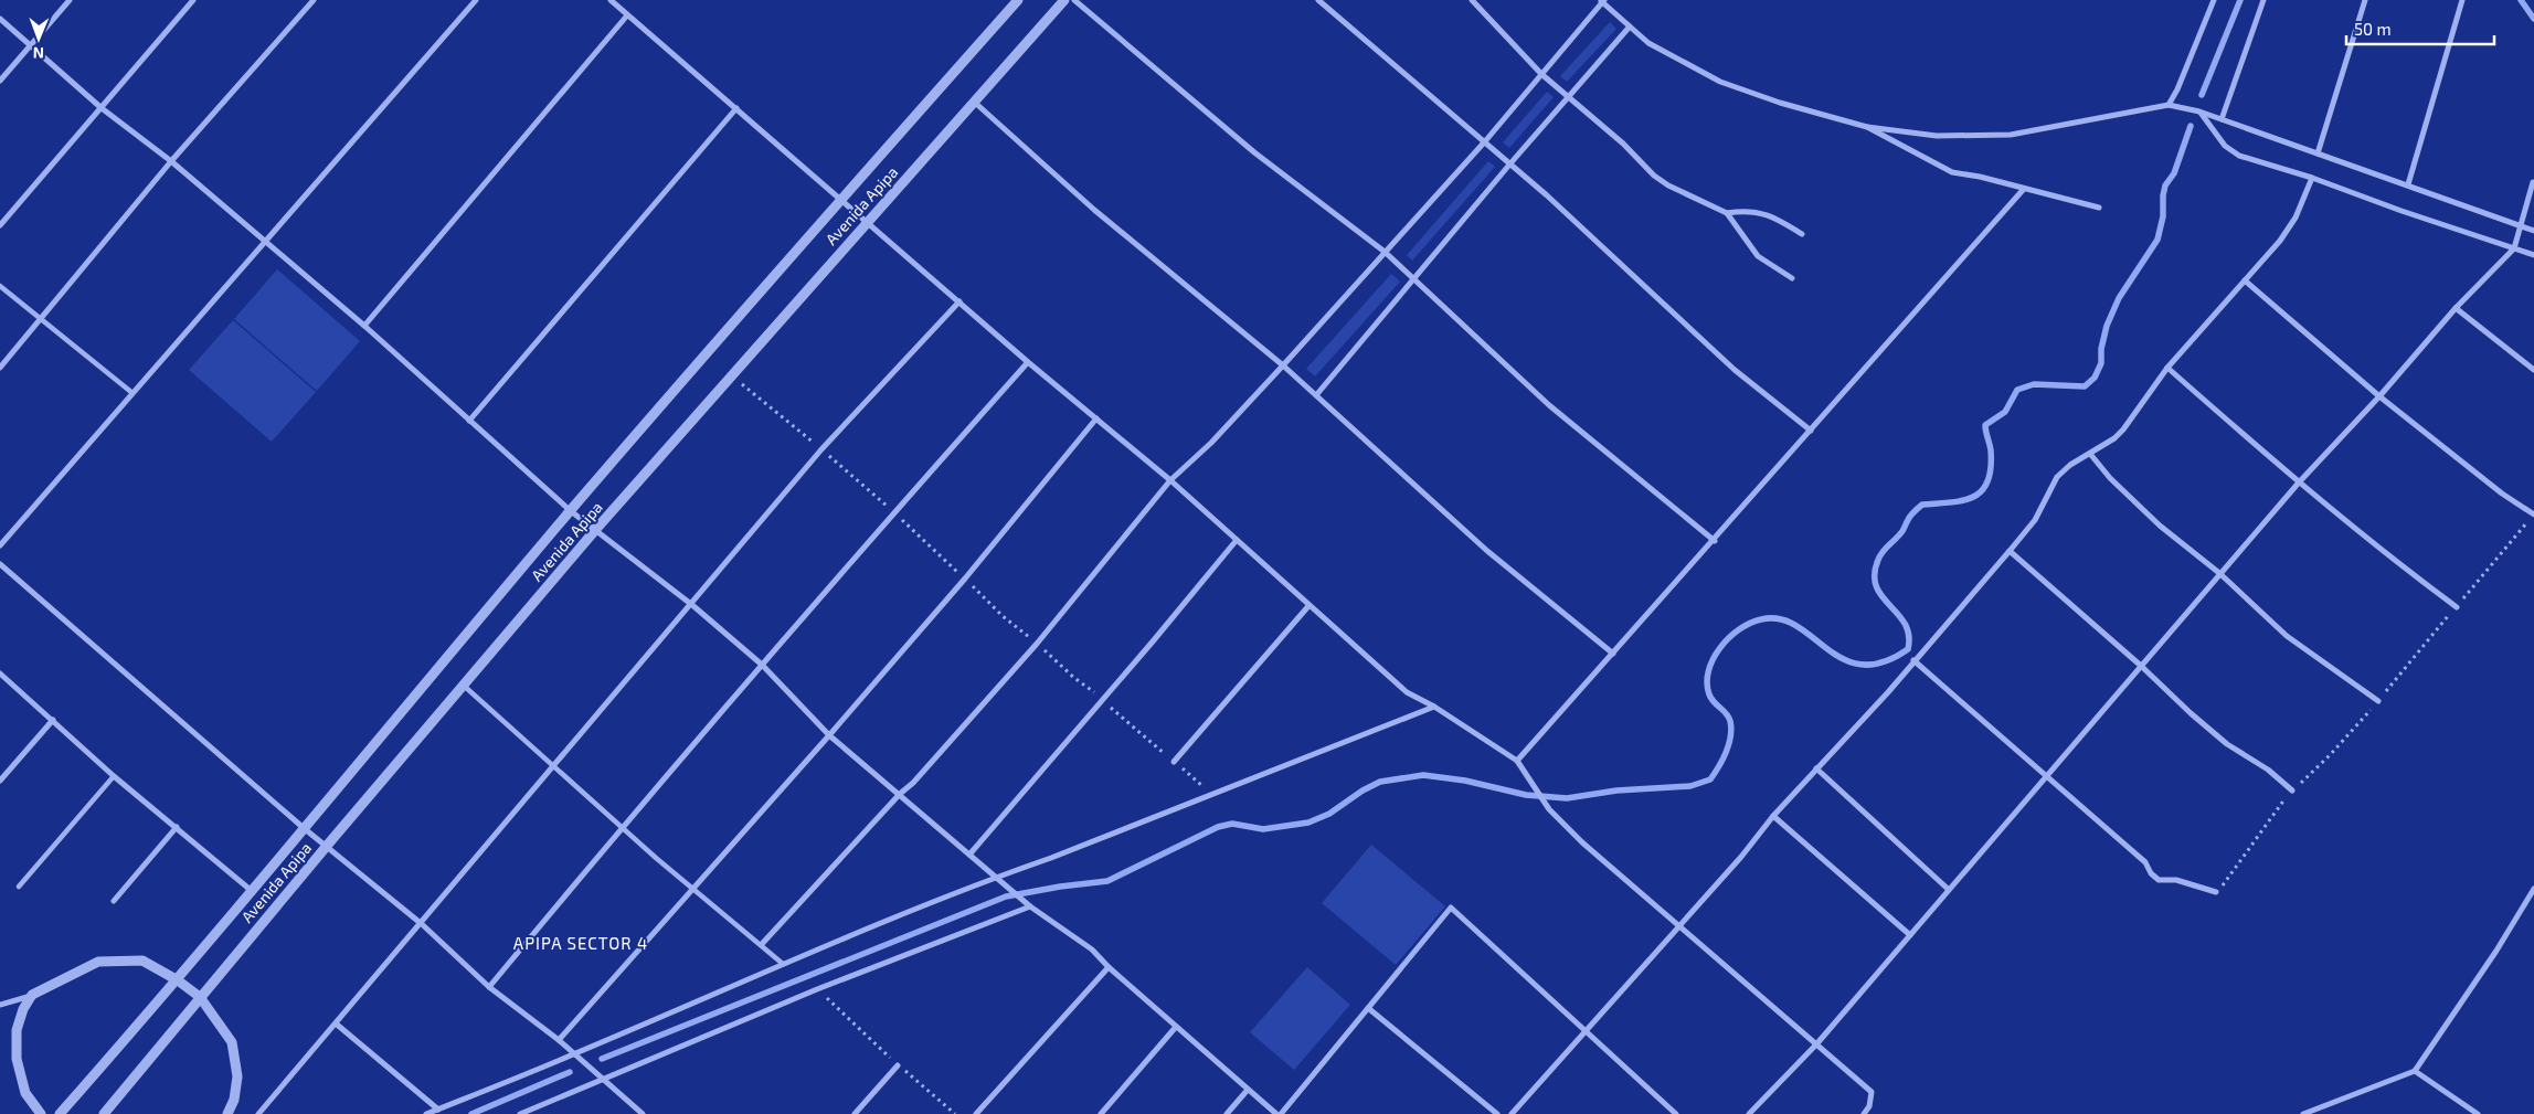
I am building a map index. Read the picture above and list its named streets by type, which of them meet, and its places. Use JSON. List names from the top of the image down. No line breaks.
{"streets":{"street":["Avenida Apipa"]},"districts":["APIPA SECTOR 4"],"scale_bar":"50 m","north":"bottom"}
